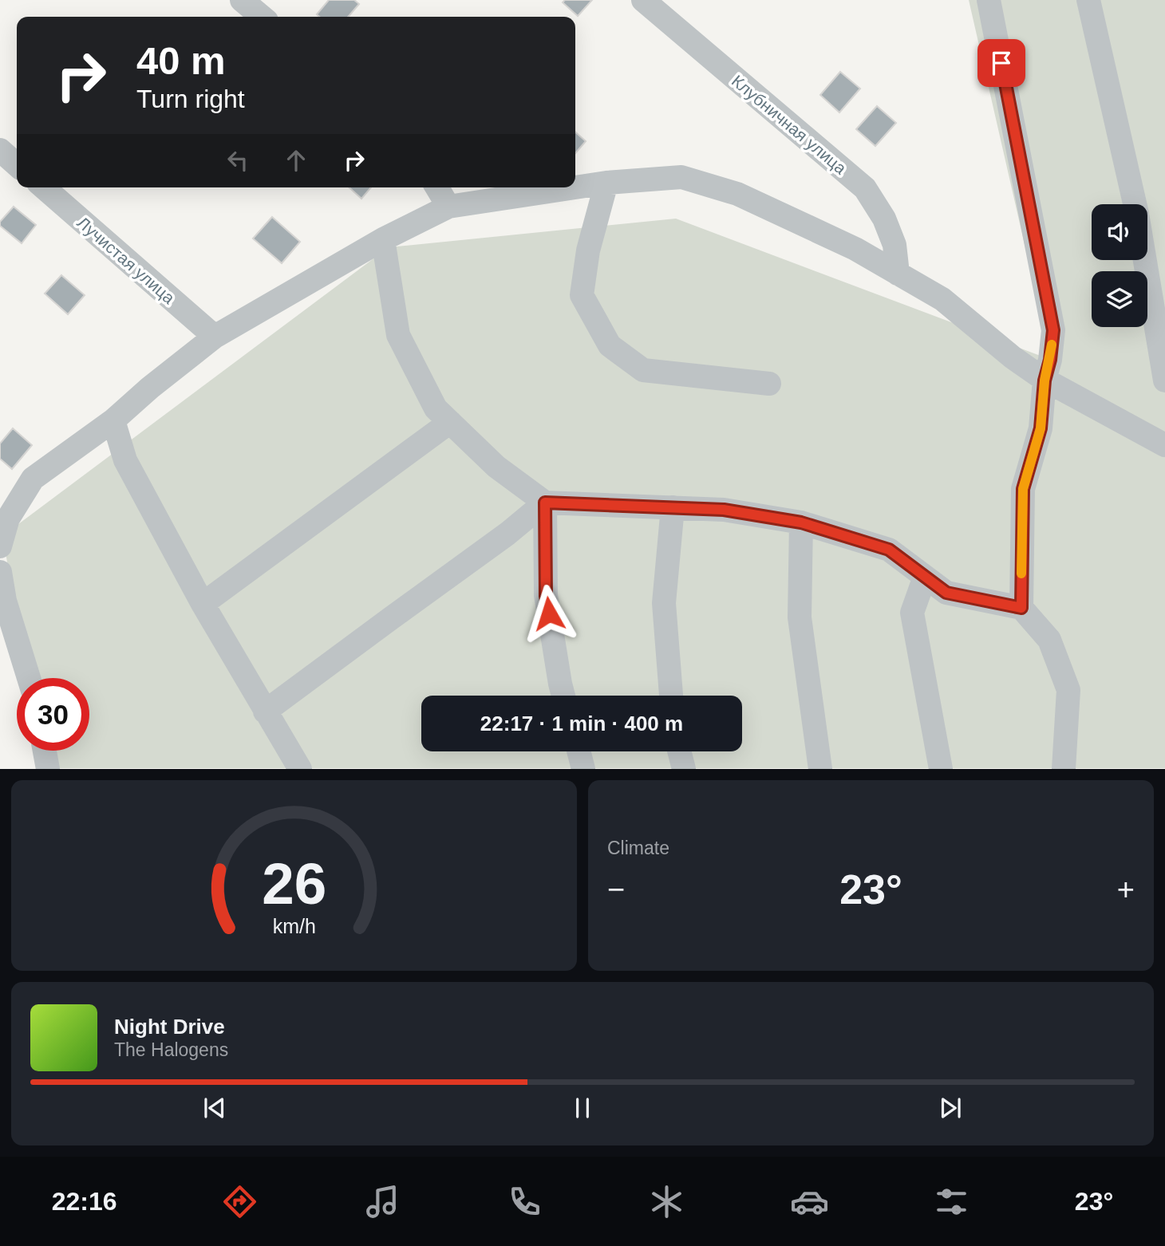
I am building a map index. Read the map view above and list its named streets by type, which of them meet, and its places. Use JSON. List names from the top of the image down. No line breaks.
{"streets":{"street":["Клубничная улица","Лучистая улица"]},"page":{"turn":["40 m","Turn right"],"limit":"30","trip":"22:17 · 1 min · 400 m","tile":"Climate","heat":["−","23°","+"],"song":["Night Drive","The Halogens"],"tabs":["22:16","23°"],"gauge":["26","km/h"]}}
